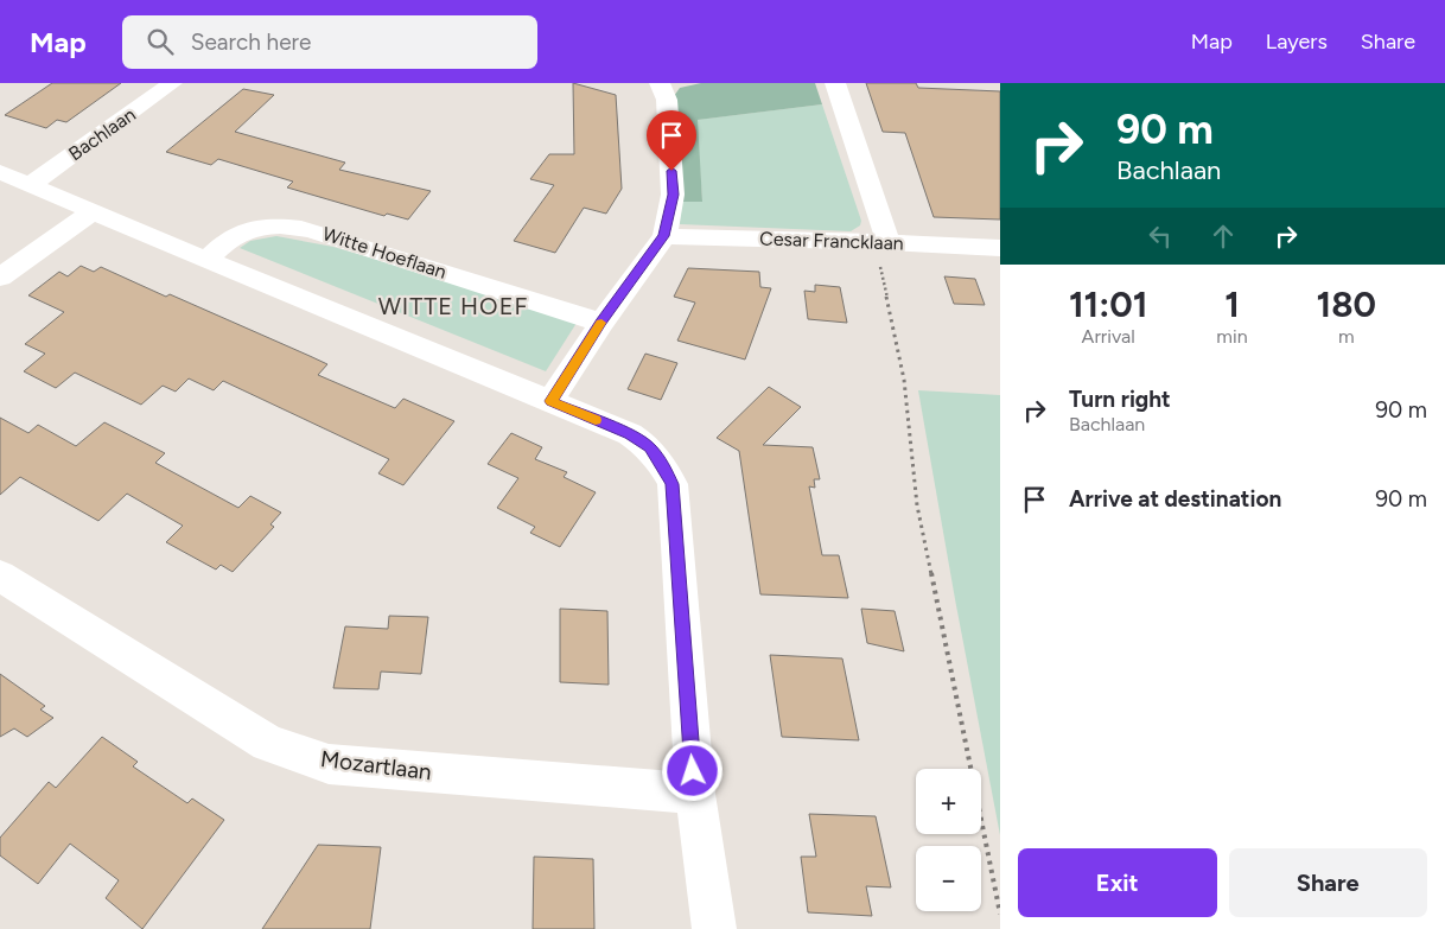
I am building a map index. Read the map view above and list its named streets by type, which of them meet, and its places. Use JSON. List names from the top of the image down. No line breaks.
{"streets":{"street":["Bachlaan","Cesar Francklaan","Witte Hoeflaan","Mozartlaan"]},"districts":["WITTE HOEF"],"page":{"header":"Map","search":"Search here","nav":["Map","Layers","Share"],"turn":["90 m","Bachlaan"],"eta":["11:01","Arrival","1","min","180","m"],"list":[{"name":"Turn right","note":"Bachlaan","value":"90 m"},{"name":"Arrive at destination","value":"90 m"}],"map_buttons":["+","−"],"buttons":["Exit","Share"]}}
